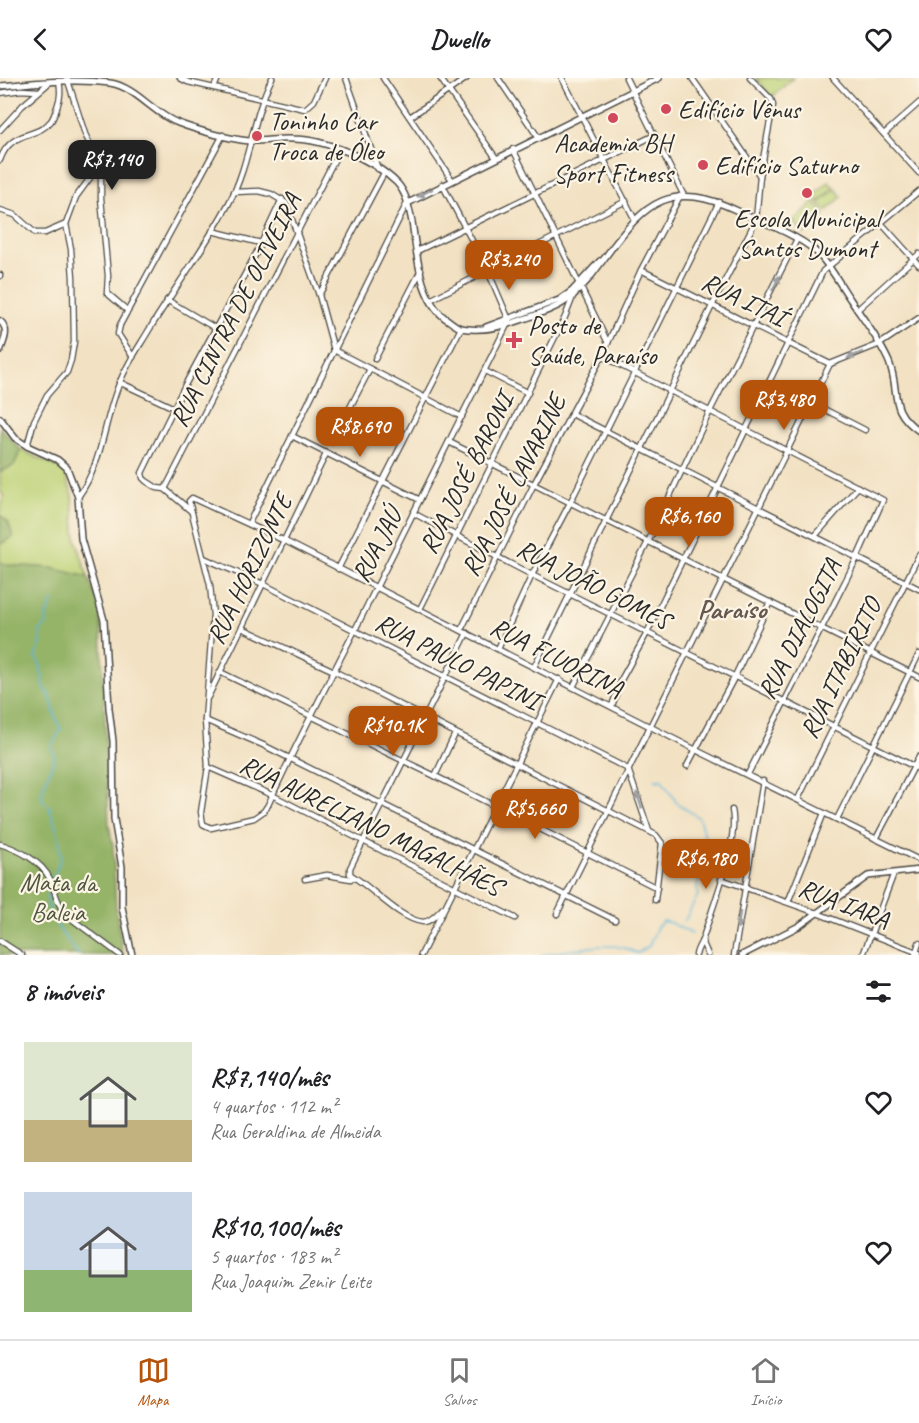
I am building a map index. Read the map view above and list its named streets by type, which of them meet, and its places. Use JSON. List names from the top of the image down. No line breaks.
{"streets":{"street":["RUA ITAÍ","RUA CINTRA DE OLIVEIRA","RUA JOSÉ BARONI","RUA JOSÉ LAVARINE","RUA JAÚ","RUA HORIZONTE","RUA JOÃO GOMES","RUA DIALOGITA","RUA FLUORINA","RUA PAULO PAPINI","RUA ITABIRITO","RUA AURELIANO MAGALHÃES","RUA IARA"]},"crossings":[["RUA ITAÍ","RUA JOSÉ LAVARINE"],["RUA JOSÉ BARONI","RUA JOÃO GOMES"],["RUA JOSÉ BARONI","RUA FLUORINA"],["RUA JOSÉ LAVARINE","RUA JOÃO GOMES"],["RUA JOSÉ LAVARINE","RUA FLUORINA"],["RUA JAÚ","RUA JOÃO GOMES"],["RUA JAÚ","RUA FLUORINA"],["RUA JAÚ","RUA PAULO PAPINI"],["RUA JAÚ","RUA AURELIANO MAGALHÃES"],["RUA HORIZONTE","RUA FLUORINA"],["RUA HORIZONTE","RUA PAULO PAPINI"],["RUA JOÃO GOMES","RUA DIALOGITA"],["RUA JOÃO GOMES","RUA ITABIRITO"],["RUA DIALOGITA","RUA FLUORINA"],["RUA FLUORINA","RUA ITABIRITO"]],"districts":["Paraíso"],"parks":["Mata da Baleia"],"places":{"other":["Edifício Vênus","Academia BH Sport Fitness","Toninho Car Troca de Óleo","Edifício Saturno","Escola Municipal Santos Dumont"],"health":["Posto de Saúde, Paraíso"]},"page":{"header":"Dwello","price":["R$7,140","R$3,240","R$3,480","R$8,690","R$6,160","R$10.1K","R$5,660","R$6,180"],"heading":"8 imóveis","list":[{"name":"R$7,140/mês","note":"4 quartos · 112 m² · Rua Geraldina de Almeida"},{"name":"R$10,100/mês","note":"5 quartos · 183 m² · Rua Joaquim Zenir Leite"}],"tabs":["Mapa","Salvos","Início"]}}
